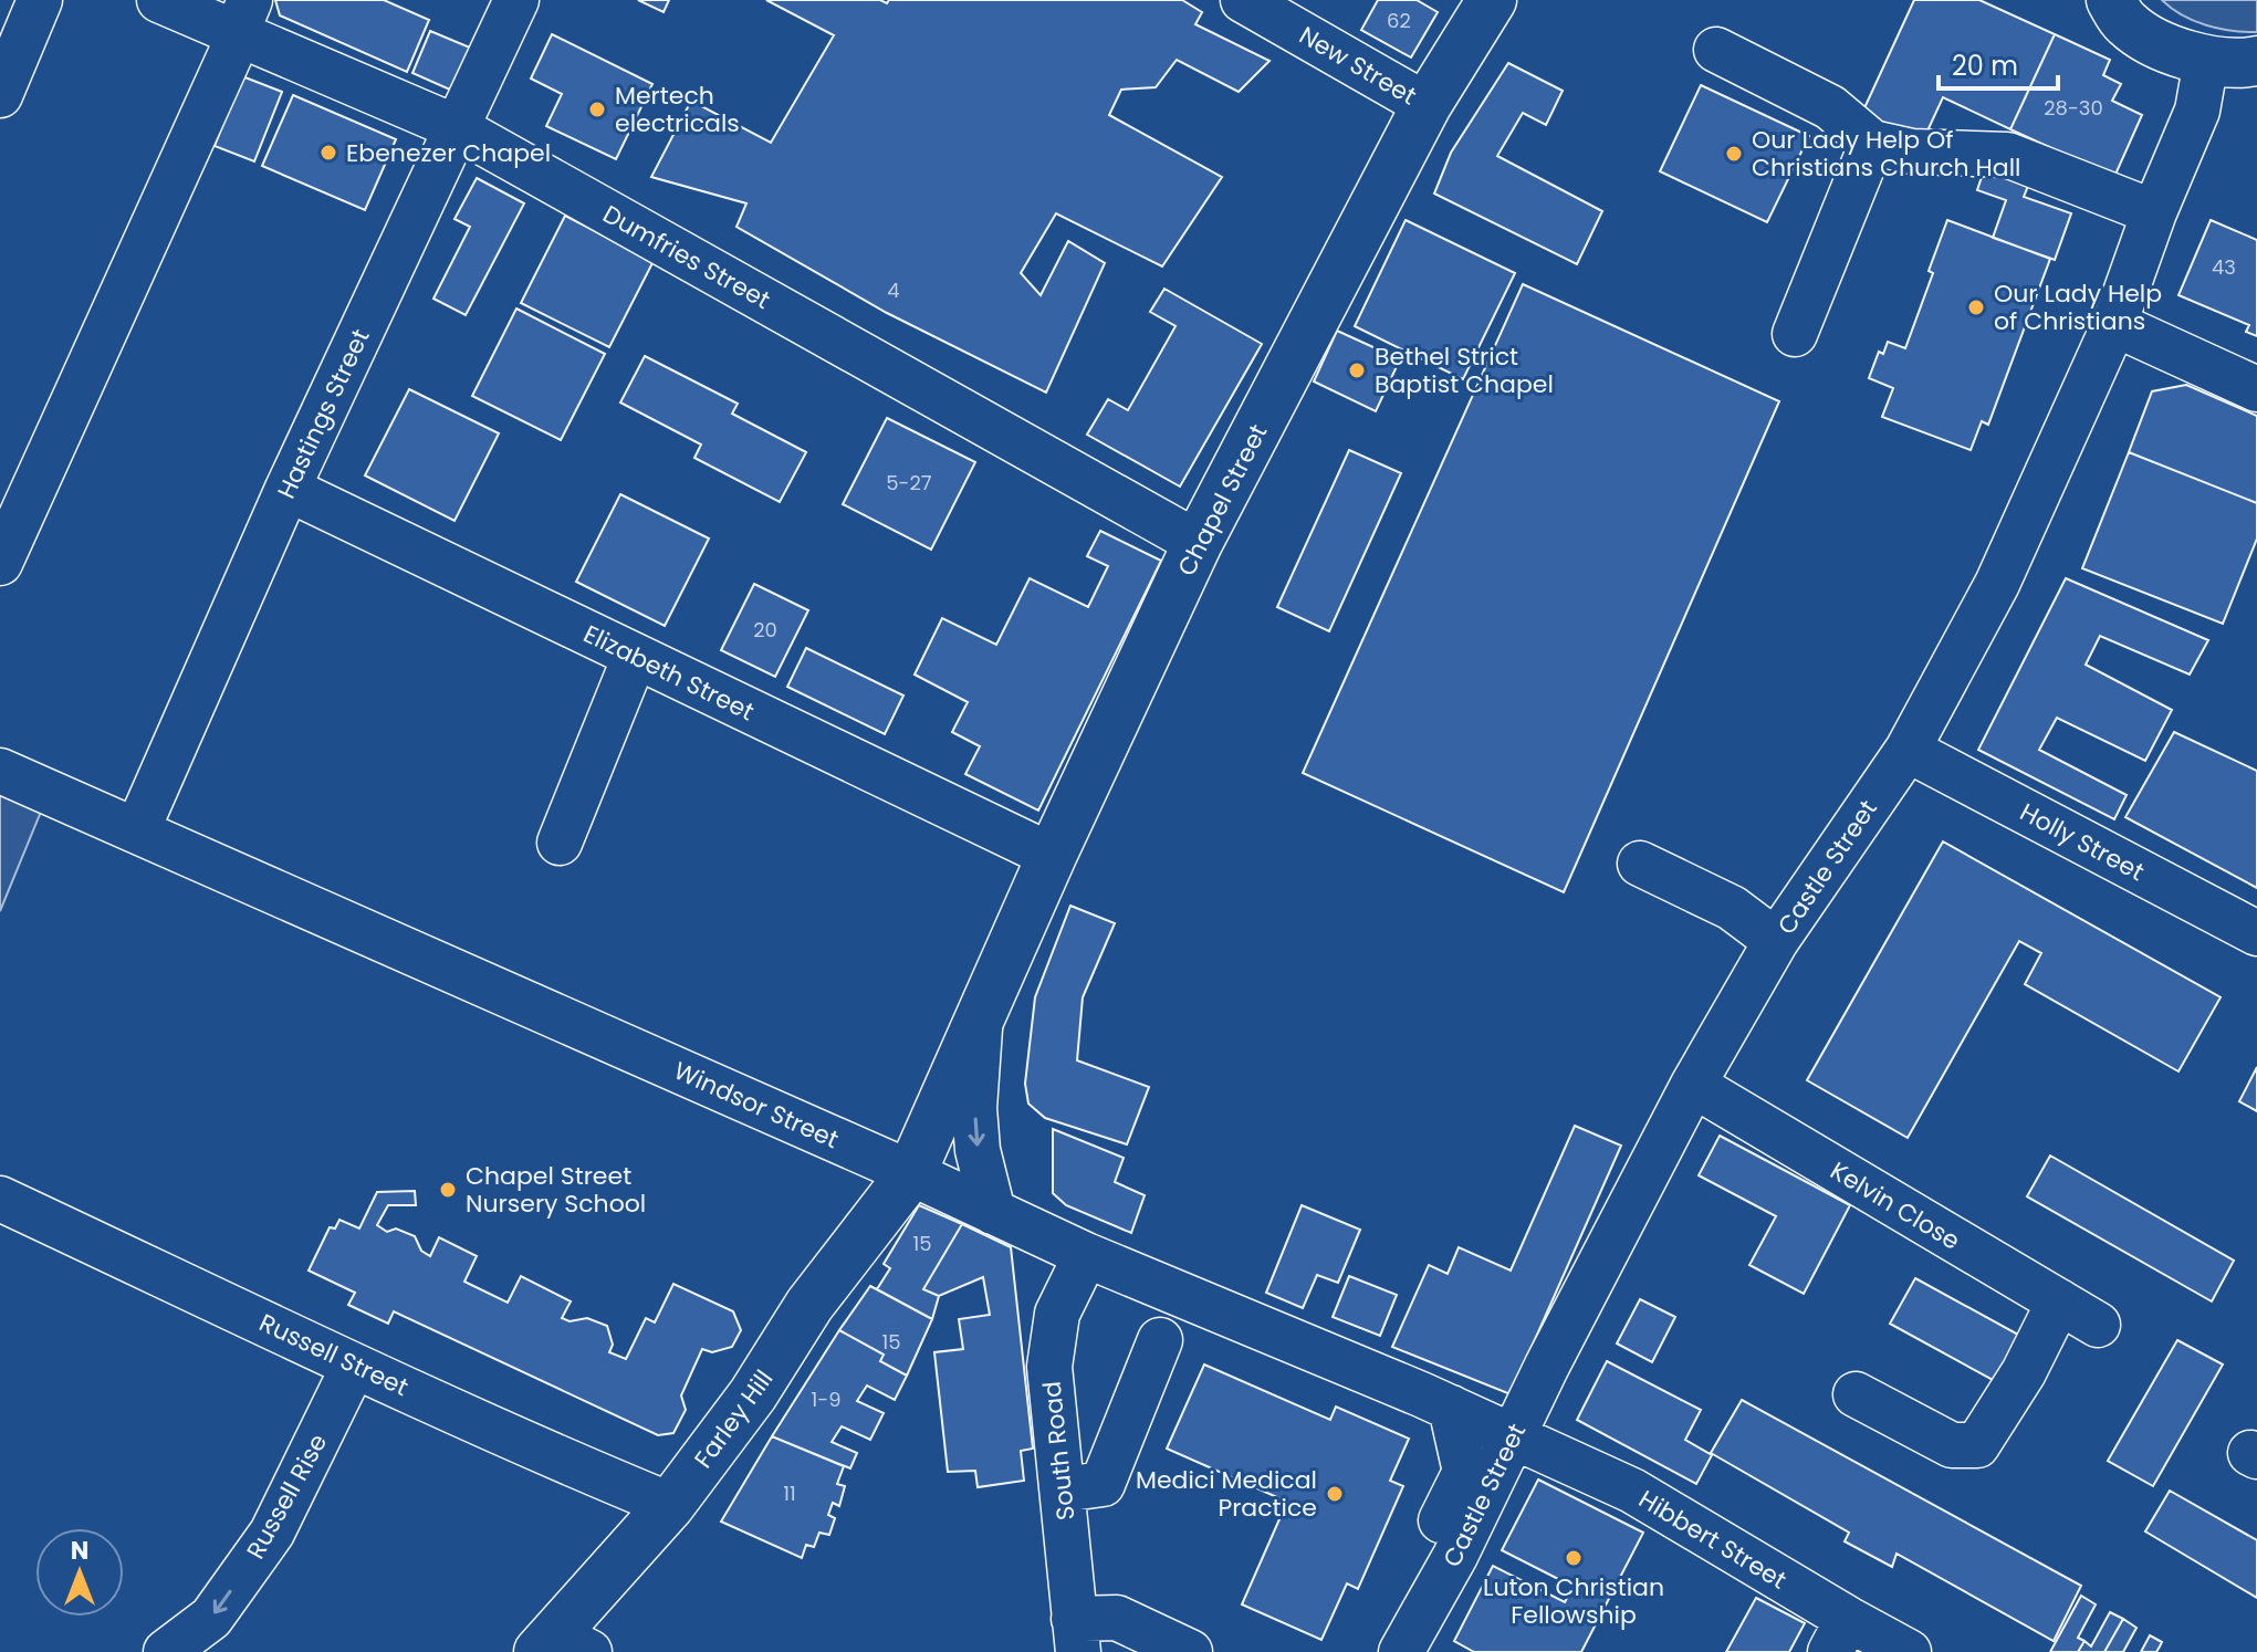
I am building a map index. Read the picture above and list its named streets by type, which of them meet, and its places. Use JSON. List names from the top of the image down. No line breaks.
{"streets":{"main road":["Chapel Street","Farley Hill"],"street":["New Street","Dumfries Street","Hastings Street","Elizabeth Street","Holly Street","Castle Street","Windsor Street","Kelvin Close","Russell Street","South Road","Russell Rise","Hibbert Street"]},"crossings":[["New Street","Chapel Street"],["Dumfries Street","Hastings Street"],["Dumfries Street","Chapel Street"],["Hastings Street","Elizabeth Street"],["Hastings Street","Windsor Street"],["Chapel Street","Elizabeth Street"],["Chapel Street","Windsor Street"],["Chapel Street","Farley Hill"],["Holly Street","Castle Street"],["Castle Street","Windsor Street"],["Castle Street","Kelvin Close"],["Castle Street","Hibbert Street"],["Windsor Street","Farley Hill"],["Windsor Street","South Road"],["Windsor Street","Hibbert Street"],["Russell Street","Farley Hill"],["Russell Street","Russell Rise"]],"one_way":["Russell Rise"],"places":["Mertech electricals","Ebenezer Chapel","Our Lady Help Of Christians Church Hall","Our Lady Help of Christians","Bethel Strict Baptist Chapel","Chapel Street Nursery School","Medici Medical Practice","Luton Christian Fellowship"],"house_numbers":["62","28-30","43","4","5-27","20","15","15","1-9","11"],"scale_bar":"20 m","north":"top"}
